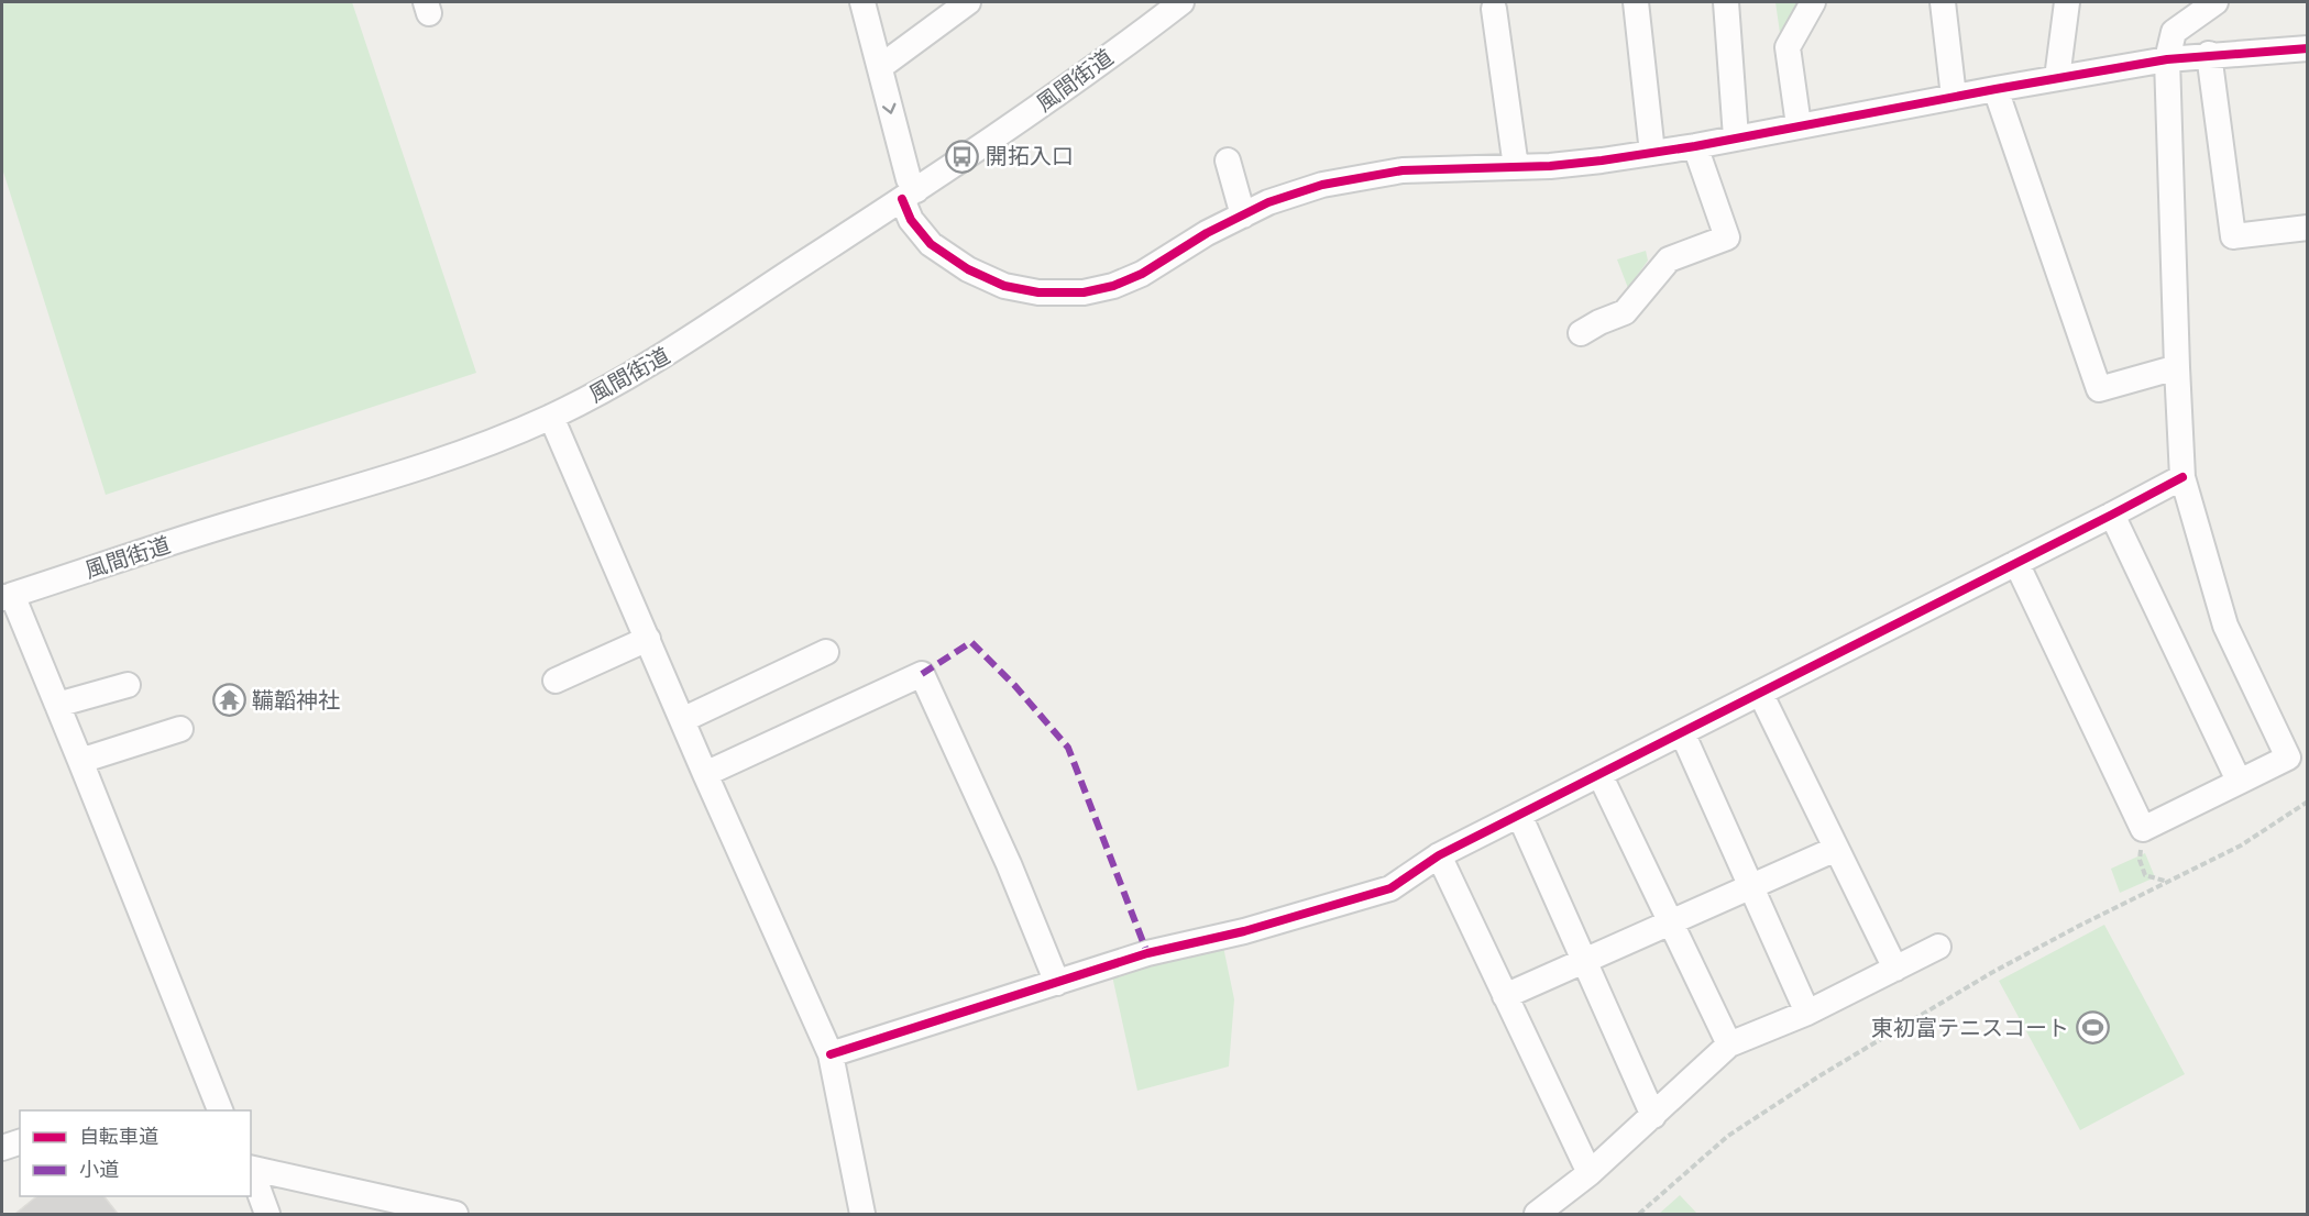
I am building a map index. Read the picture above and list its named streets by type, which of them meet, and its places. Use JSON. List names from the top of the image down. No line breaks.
{"streets":{"street":["風間街道"]},"places":{"bus stop":["開拓入口"],"temple":["鞴韜神社"],"sports":["東初富テニスコート"]},"legend":["自転車道","小道"]}
